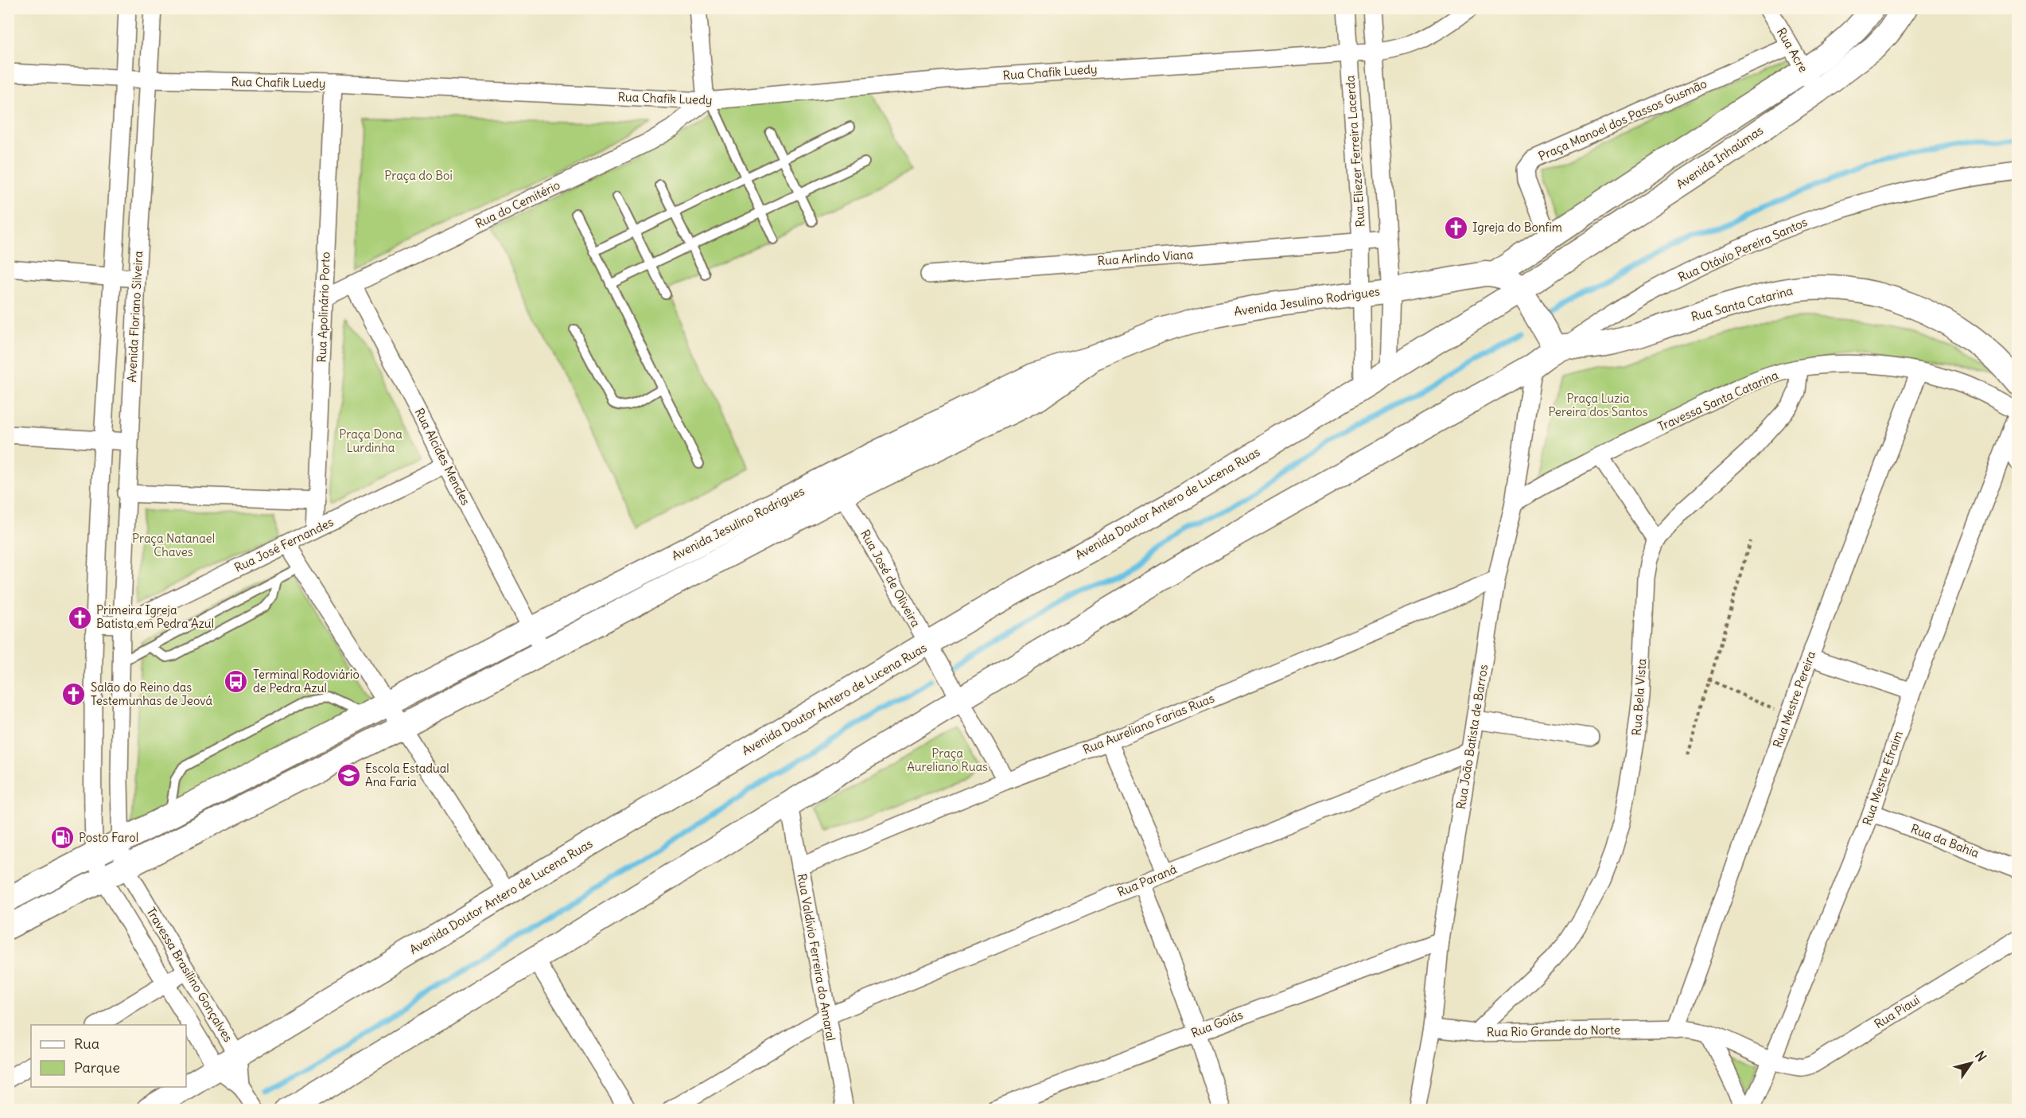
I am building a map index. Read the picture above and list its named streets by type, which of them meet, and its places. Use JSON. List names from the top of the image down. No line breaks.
{"streets":{"main road":["Avenida Inhaúmas","Avenida Jesulino Rodrigues","Rua Santa Catarina","Avenida Doutor Antero de Lucena Ruas"],"street":["Rua Acre","Rua Chafik Luedy","Praça Manoel dos Passos Gusmão","Rua Eliezer Ferreira Lacerda","Rua do Cemitério","Rua Otávio Pereira Santos","Rua Arlindo Viana","Rua Apolinário Porto","Avenida Floriano Silveira","Travessa Santa Catarina","Rua Alcides Mendes","Rua José Fernandes","Rua José de Oliveira","Rua Bela Vista","Rua Mestre Pereira","Rua Aureliano Farias Ruas","Rua João Batista de Barros","Rua Mestre Efraim","Rua da Bahia","Rua Paraná","Rua Valdívio Ferreira do Amaral","Travessa Brasilino Gonçalves","Rua Piauí","Rua Goiás","Rua Rio Grande do Norte"]},"crossings":[["Rua Acre","Praça Manoel dos Passos Gusmão"],["Rua Acre","Avenida Inhaúmas"],["Rua Chafik Luedy","Rua Eliezer Ferreira Lacerda"],["Rua Chafik Luedy","Rua do Cemitério"],["Rua Chafik Luedy","Rua Apolinário Porto"],["Rua Chafik Luedy","Avenida Floriano Silveira"],["Rua Eliezer Ferreira Lacerda","Rua Arlindo Viana"],["Rua Eliezer Ferreira Lacerda","Avenida Jesulino Rodrigues"],["Rua Eliezer Ferreira Lacerda","Avenida Doutor Antero de Lucena Ruas"],["Avenida Inhaúmas","Avenida Doutor Antero de Lucena Ruas"],["Rua do Cemitério","Rua Apolinário Porto"],["Rua do Cemitério","Rua Alcides Mendes"],["Rua Otávio Pereira Santos","Rua Santa Catarina"],["Avenida Jesulino Rodrigues","Rua Alcides Mendes"],["Avenida Jesulino Rodrigues","Rua José de Oliveira"],["Rua Apolinário Porto","Rua José Fernandes"],["Avenida Floriano Silveira","Rua José Fernandes"],["Avenida Floriano Silveira","Travessa Brasilino Gonçalves"],["Travessa Santa Catarina","Rua Bela Vista"],["Travessa Santa Catarina","Rua Mestre Pereira"],["Travessa Santa Catarina","Rua João Batista de Barros"],["Rua Alcides Mendes","Rua José Fernandes"],["Avenida Doutor Antero de Lucena Ruas","Rua José de Oliveira"],["Avenida Doutor Antero de Lucena Ruas","Travessa Brasilino Gonçalves"],["Rua José de Oliveira","Rua Aureliano Farias Ruas"],["Rua Bela Vista","Rua Rio Grande do Norte"],["Rua Mestre Pereira","Rua Rio Grande do Norte"],["Rua Aureliano Farias Ruas","Rua João Batista de Barros"],["Rua Aureliano Farias Ruas","Rua Valdívio Ferreira do Amaral"],["Rua João Batista de Barros","Rua Paraná"],["Rua João Batista de Barros","Rua Goiás"],["Rua João Batista de Barros","Rua Rio Grande do Norte"],["Rua Mestre Efraim","Rua da Bahia"],["Rua Mestre Efraim","Rua Piauí"],["Rua Paraná","Rua Valdívio Ferreira do Amaral"],["Rua Piauí","Rua Rio Grande do Norte"]],"parks":["Praça do Boi","Praça Luzia Pereira dos Santos","Praça Dona Lurdinha","Praça Natanael Chaves","Praça Aureliano Ruas"],"places":{"church":["Igreja do Bonfim","Primeira Igreja Batista em Pedra Azul","Salão do Reino das Testemunhas de Jeová"],"bus stop":["Terminal Rodoviário de Pedra Azul"],"school or university":["Escola Estadual Ana Faria"],"fuel station":["Posto Farol"]},"legend":["Rua","Parque"],"north":"top right"}
